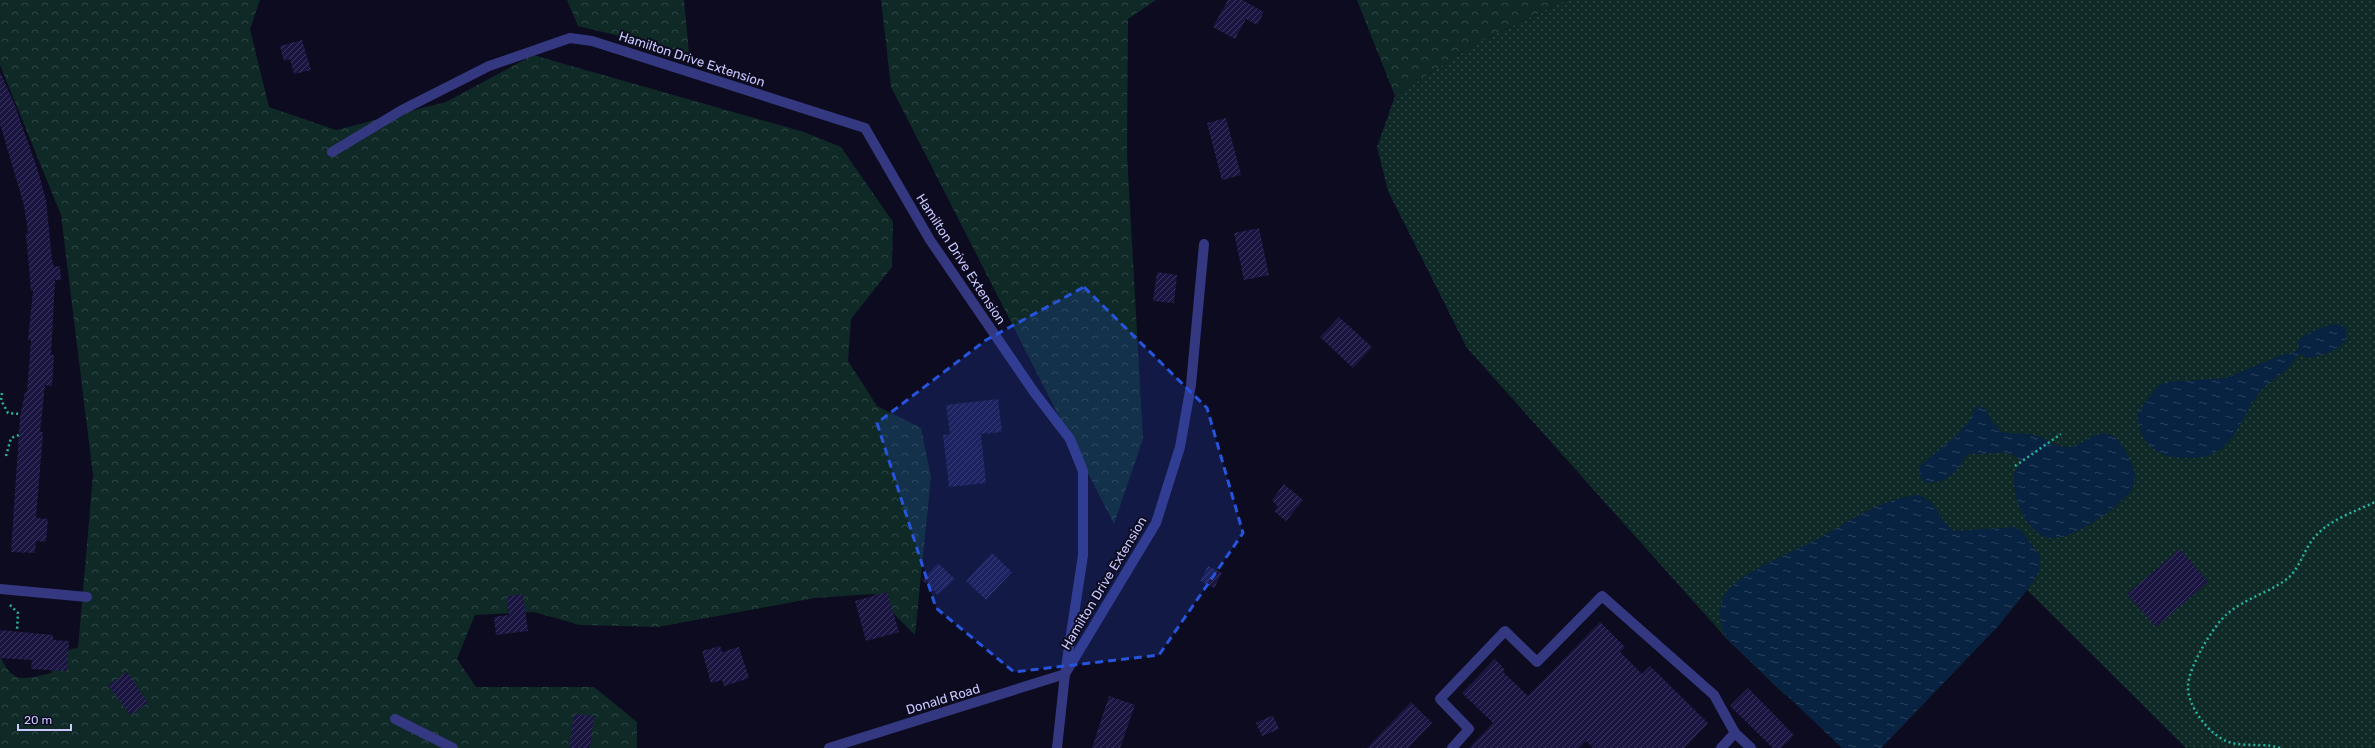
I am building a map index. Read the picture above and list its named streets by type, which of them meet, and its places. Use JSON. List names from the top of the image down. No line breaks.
{"streets":{"street":["Hamilton Drive Extension","Donald Road"]},"crossings":[["Hamilton Drive Extension","Donald Road"]],"scale_bar":"20 m"}
